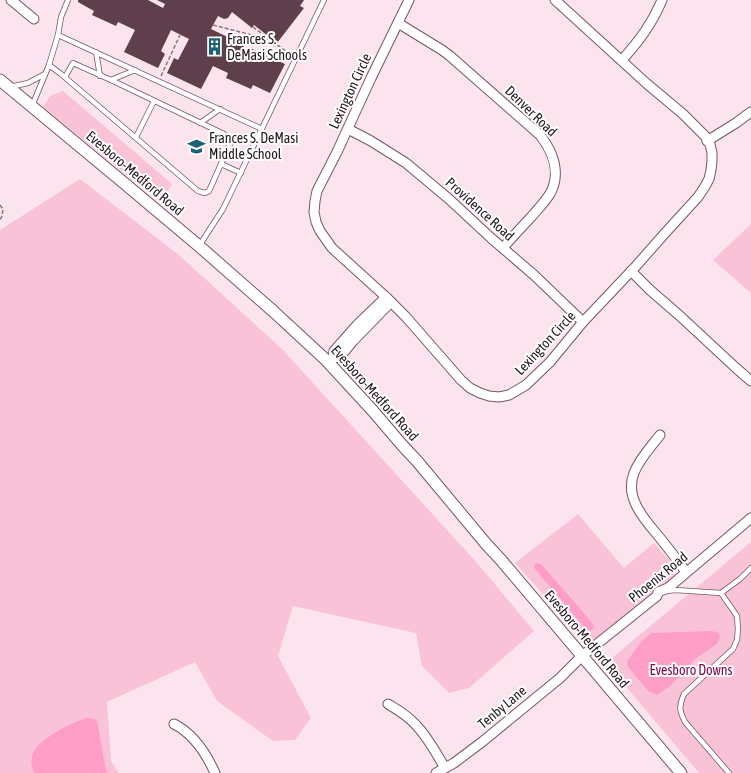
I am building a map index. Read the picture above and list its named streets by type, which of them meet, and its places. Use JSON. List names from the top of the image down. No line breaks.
{"streets":{"street":["Lexington Circle","Denver Road","Evesboro-Medford Road","Providence Road","Phoenix Road","Tenby Lane"]},"crossings":[["Lexington Circle","Denver Road"],["Lexington Circle","Providence Road"],["Denver Road","Providence Road"],["Evesboro-Medford Road","Phoenix Road"],["Evesboro-Medford Road","Tenby Lane"],["Phoenix Road","Tenby Lane"]],"parks":["Evesboro Downs"],"places":{"building":["Frances S. DeMasi Schools"],"school or university":["Frances S. DeMasi Middle School"]}}
